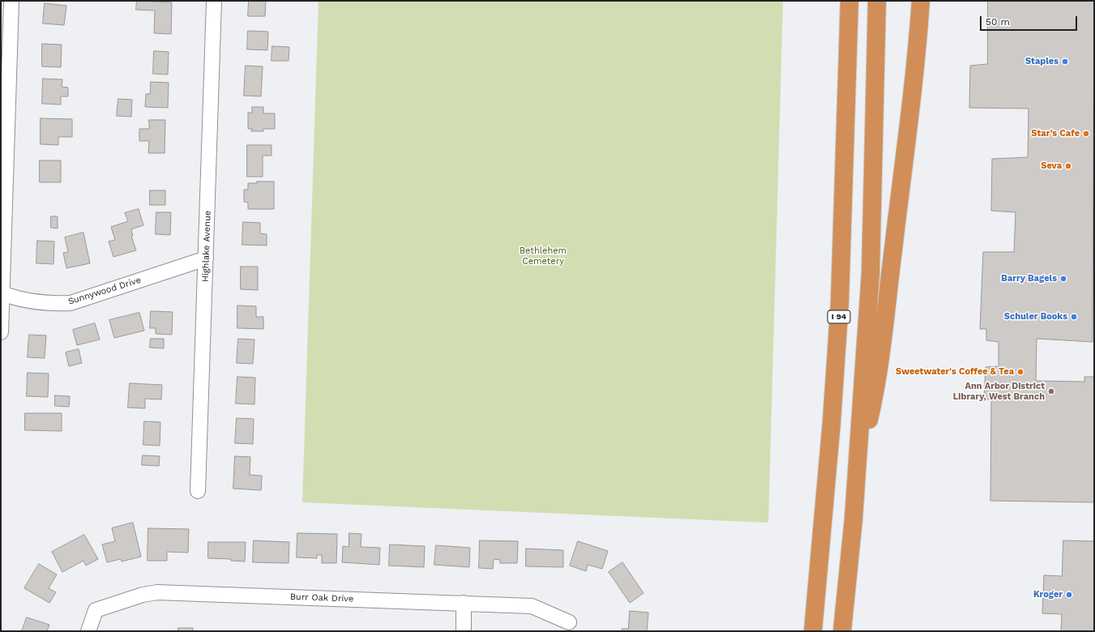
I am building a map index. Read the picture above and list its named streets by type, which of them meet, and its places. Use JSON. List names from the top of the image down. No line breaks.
{"streets":{"highway":["I 94"],"street":["Highlake Avenue","Sunnywood Drive","Burr Oak Drive"]},"crossings":[["Highlake Avenue","Sunnywood Drive"]],"parks":["Bethlehem Cemetery"],"places":["Staples","Star’s Cafe","Seva","Barry Bagels","Schuler Books","Sweetwater's Coffee & Tea","Ann Arbor District Library, West Branch","Kroger"],"scale_bar":"50 m"}
